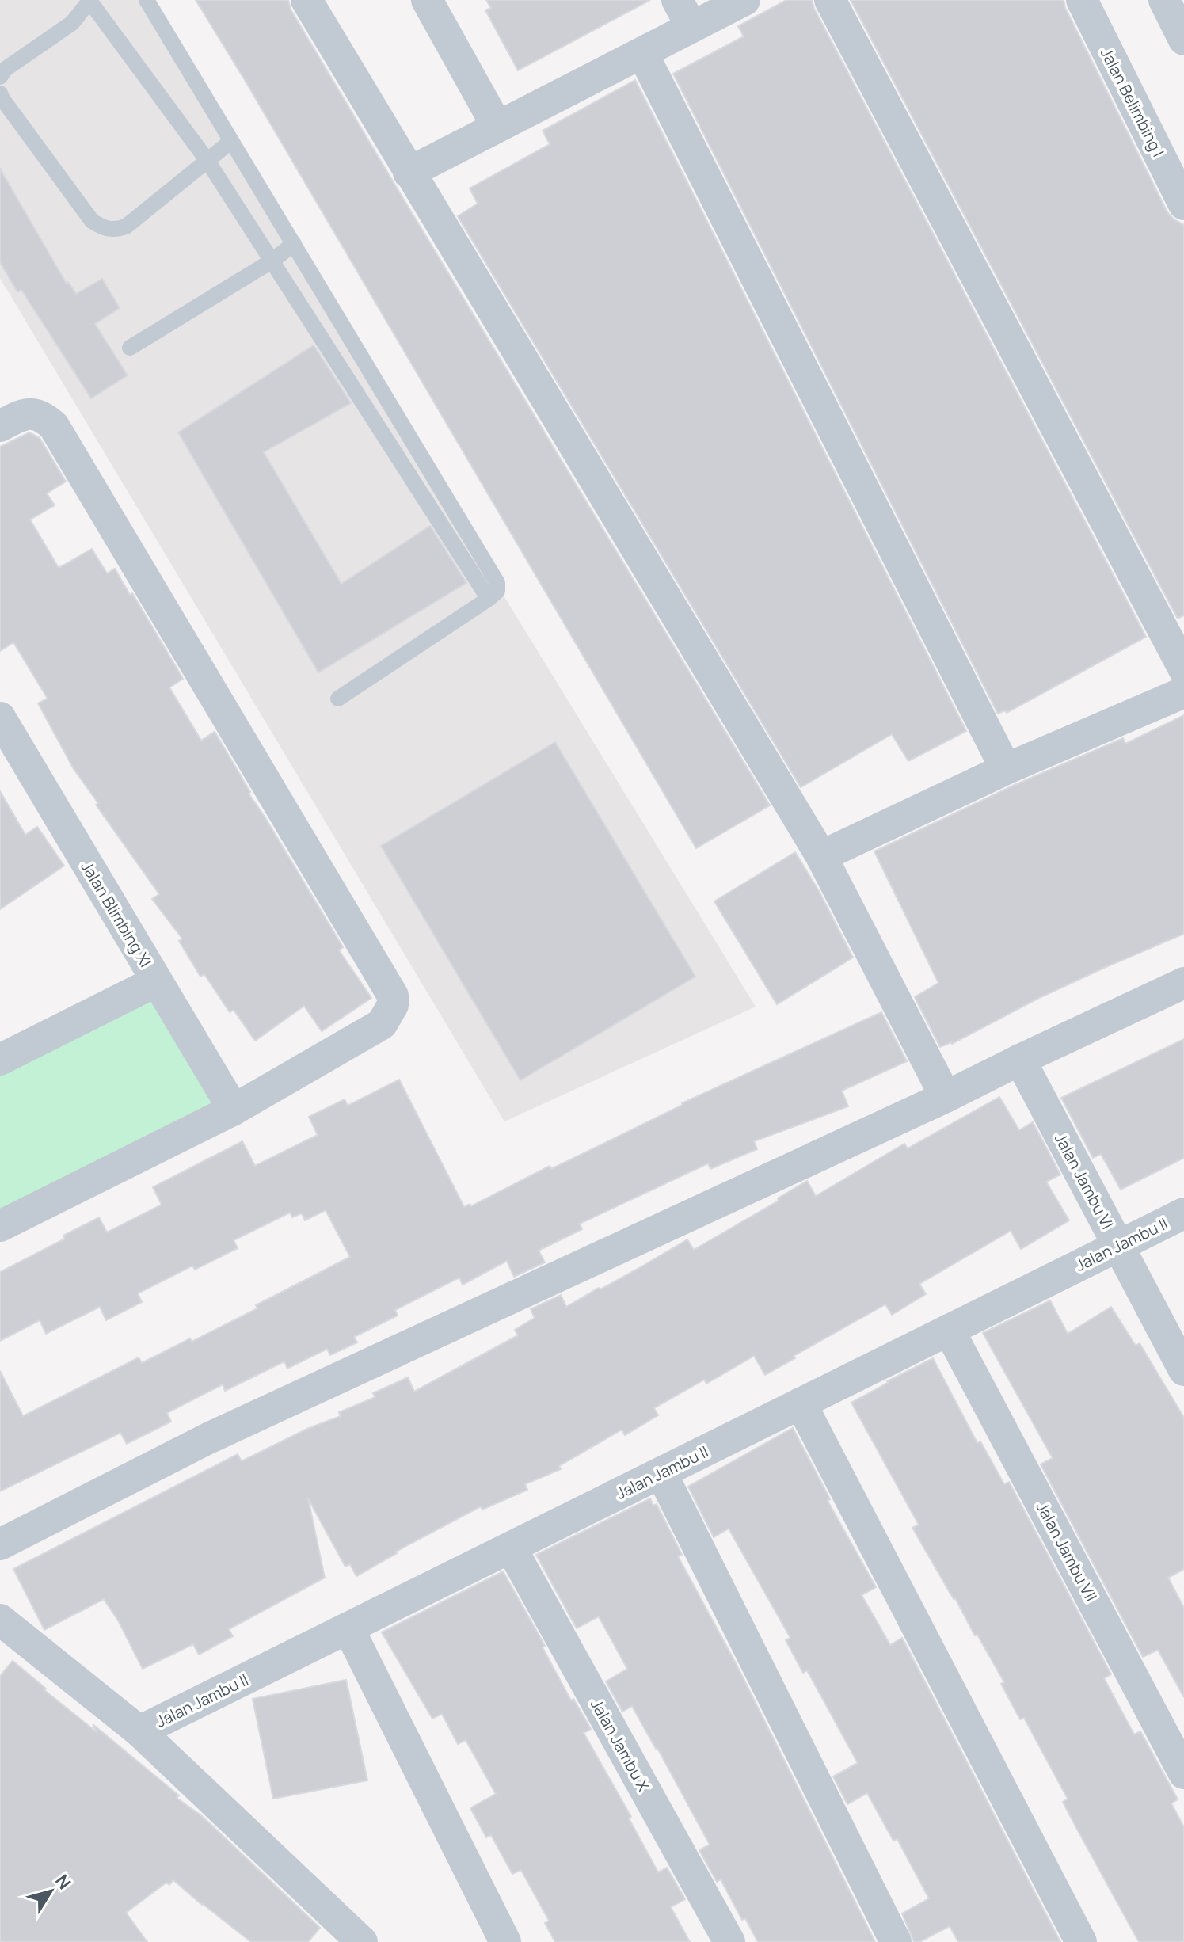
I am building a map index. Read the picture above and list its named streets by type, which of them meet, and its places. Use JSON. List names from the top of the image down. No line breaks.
{"streets":{"street":["Jalan Belimbing I","Jalan Blimbing XI","Jalan Jambu VI","Jalan Jambu II","Jalan Jambu VII","Jalan Jambu X"]},"crossings":[["Jalan Jambu VI","Jalan Jambu II"],["Jalan Jambu II","Jalan Jambu VII"],["Jalan Jambu II","Jalan Jambu X"]],"north":"top right"}
